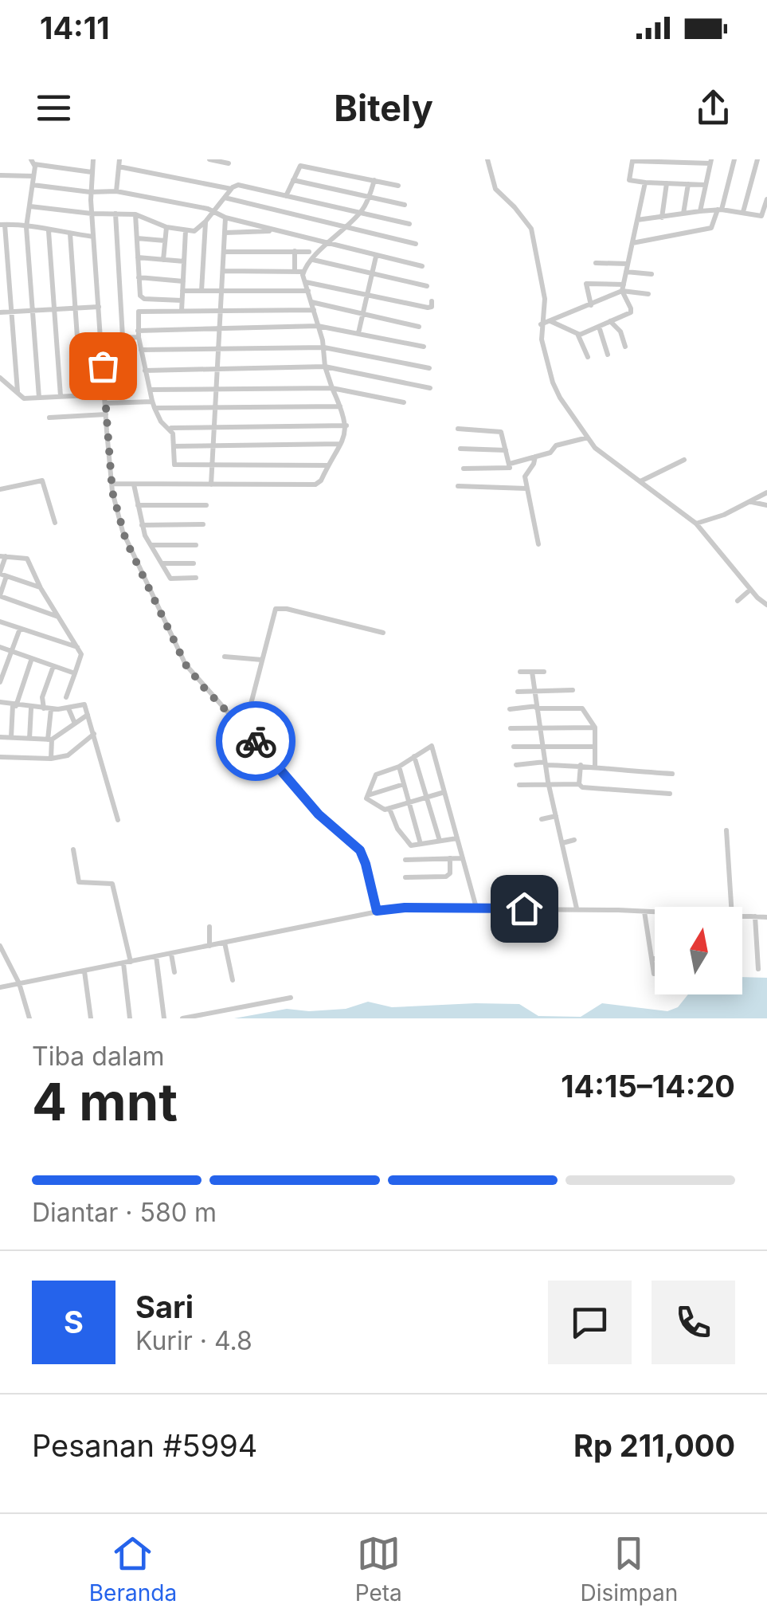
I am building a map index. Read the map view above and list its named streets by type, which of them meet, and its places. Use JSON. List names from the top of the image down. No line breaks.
{"north":"top","page":{"status":"14:11","header":"Bitely","heading":["4 mnt","Tiba dalam","14:15–14:20"],"panel":["Sari","Kurir · 4.8","Pesanan #5994","Rp 211,000"],"bar":"Diantar · 580 m","round":"S","tabs":["Beranda","Peta","Disimpan"]}}
